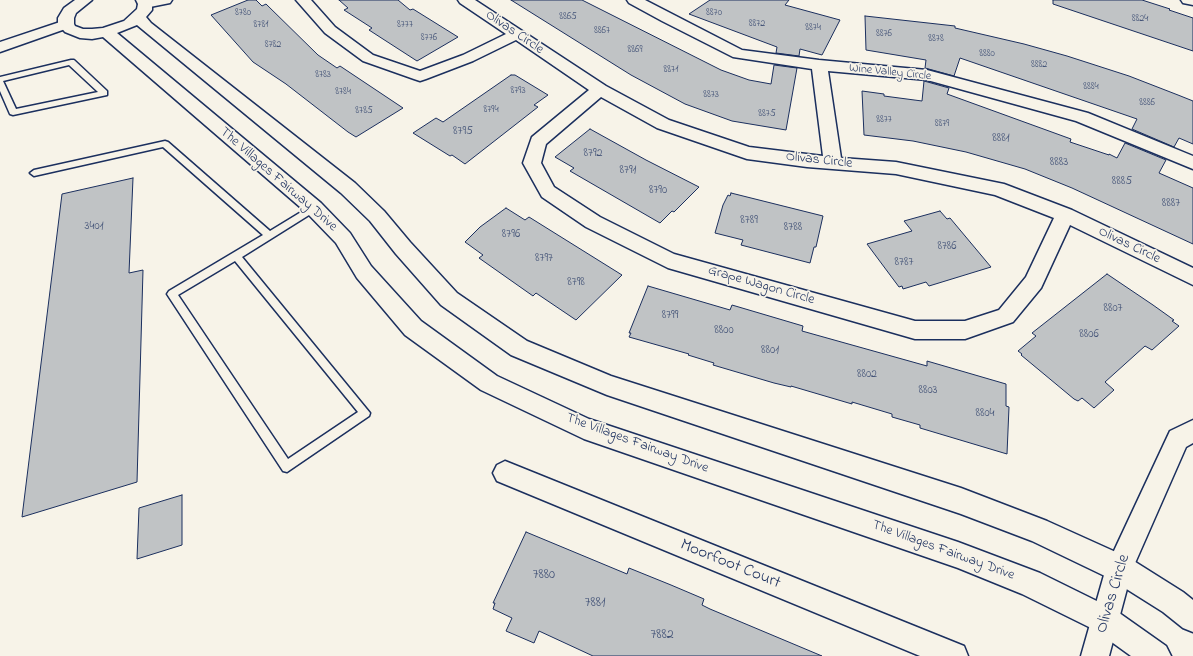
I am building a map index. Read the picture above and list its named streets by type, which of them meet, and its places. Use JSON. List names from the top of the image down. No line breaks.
{"streets":{"street":["Olivas Circle","Wine Valley Circle","The Villages Fairway Drive","Grape Wagon Circle","Moorfoot Court"]},"crossings":[["Olivas Circle","The Villages Fairway Drive"],["Olivas Circle","Grape Wagon Circle"]],"house_numbers":["8780","8870","8865","8824","8872","8781","8777","8874","8867","8876","8776","8878","8782","8869","8880","8882","8871","8783","8884","8793","8784","8873","8886","8794","8785","8875","8877","8879","8795","8881","8792","8883","8791","8885","8790","8887","8789","3401","8788","8796","8786","8797","8787","8798","8807","8799","8800","8806","8801","8802","8803","8804","7880","7881","7882"]}
